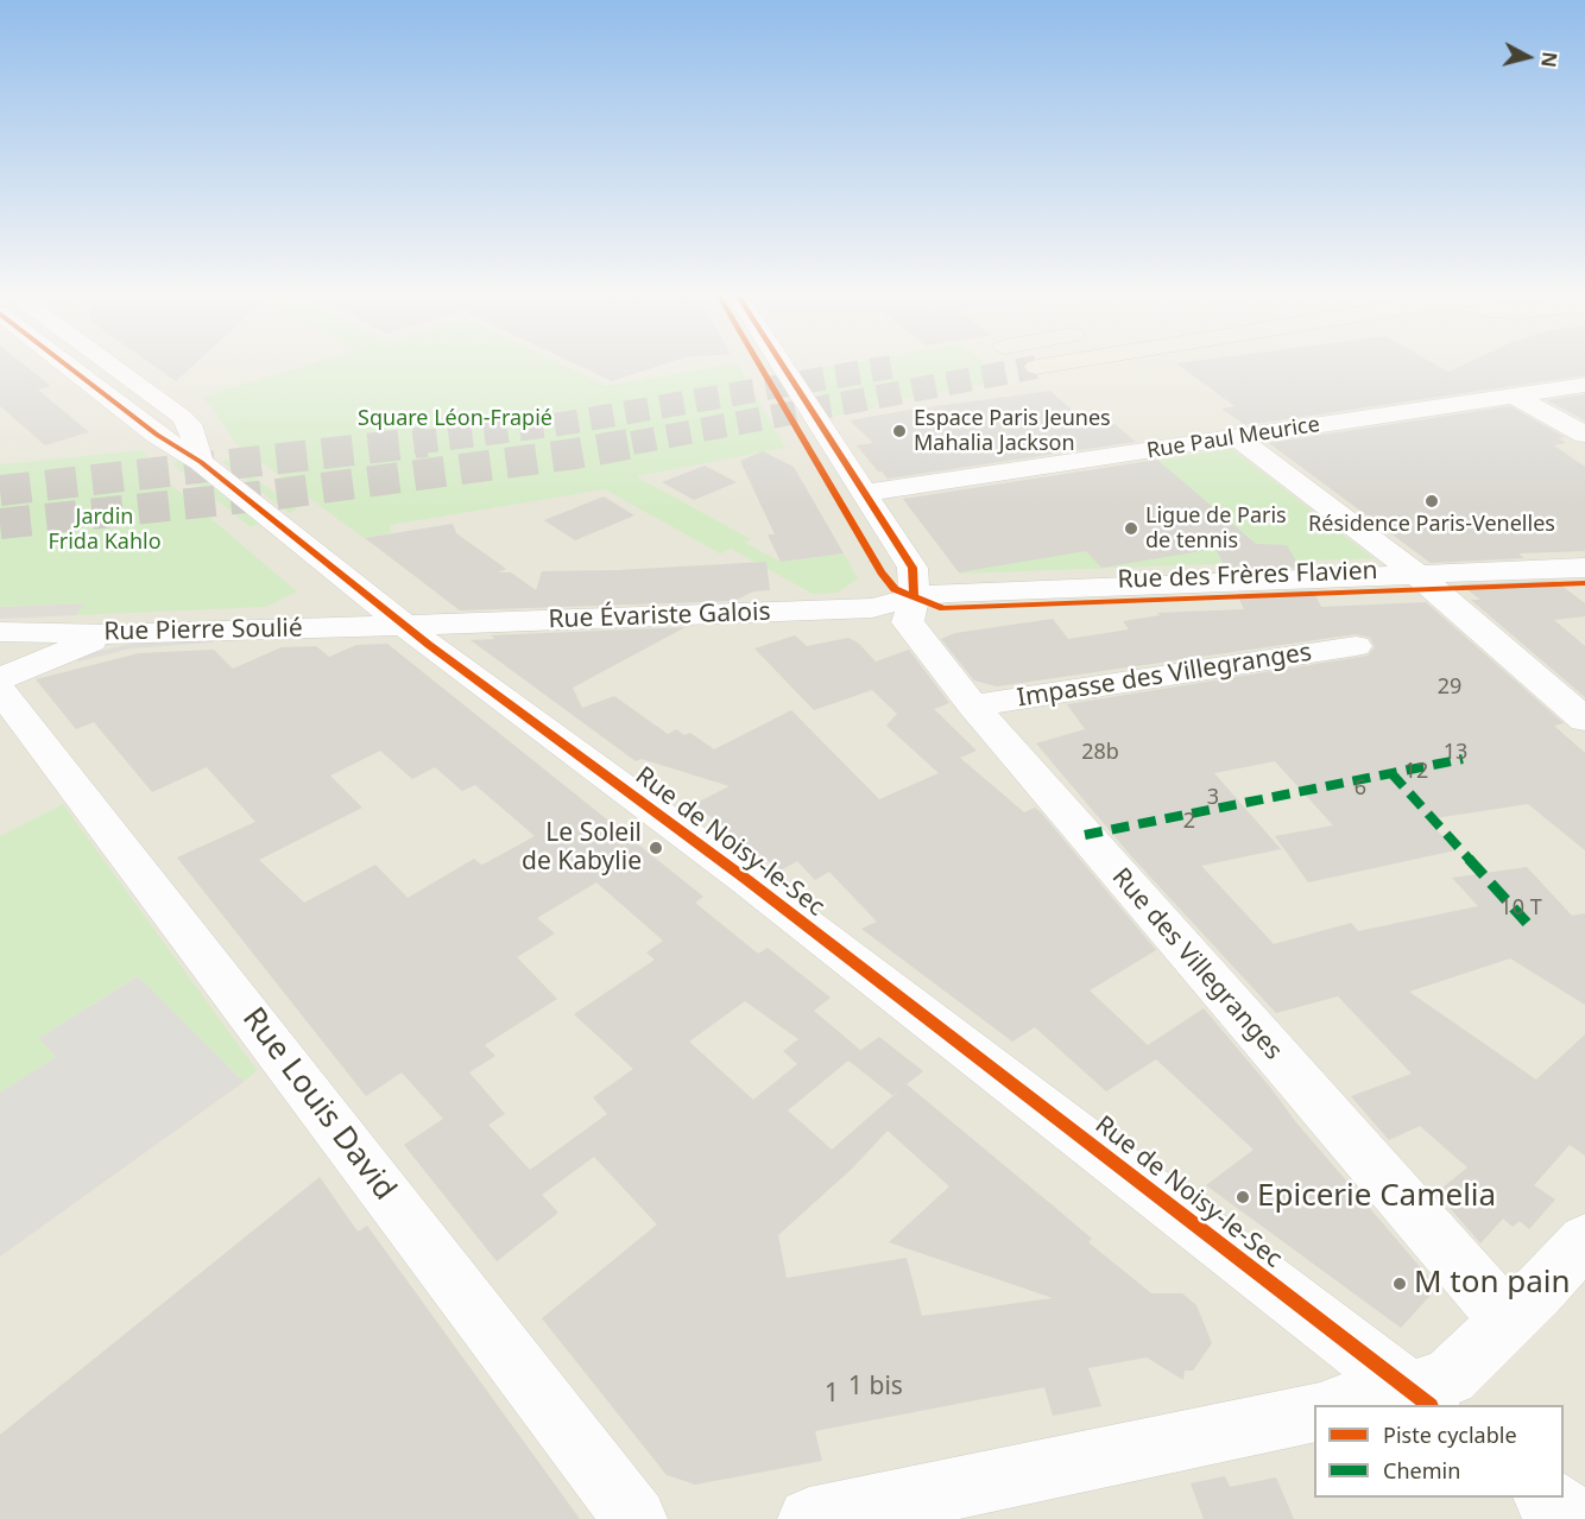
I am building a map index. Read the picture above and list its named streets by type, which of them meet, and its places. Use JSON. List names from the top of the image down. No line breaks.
{"streets":{"street":["Rue Paul Meurice","Rue des Frères Flavien","Rue Évariste Galois","Rue Pierre Soulié","Impasse des Villegranges","Rue de Noisy-le-Sec","Rue des Villegranges","Rue Louis David"]},"crossings":[["Rue des Frères Flavien","Rue Évariste Galois"],["Rue des Frères Flavien","Rue des Villegranges"],["Rue Évariste Galois","Rue Pierre Soulié"],["Rue Évariste Galois","Rue de Noisy-le-Sec"],["Rue Évariste Galois","Rue des Villegranges"],["Rue Pierre Soulié","Rue de Noisy-le-Sec"],["Impasse des Villegranges","Rue des Villegranges"]],"parks":["Square Léon-Frapié","Jardin Frida Kahlo"],"places":["Espace Paris Jeunes Mahalia Jackson","Résidence Paris-Venelles","Ligue de Paris de tennis","Le Soleil de Kabylie","Epicerie Camelia","M ton pain"],"house_numbers":["29","28b","13","12","6","3","2","10 T","1 bis","1"],"legend":["Piste cyclable","Chemin"],"north":"right"}
